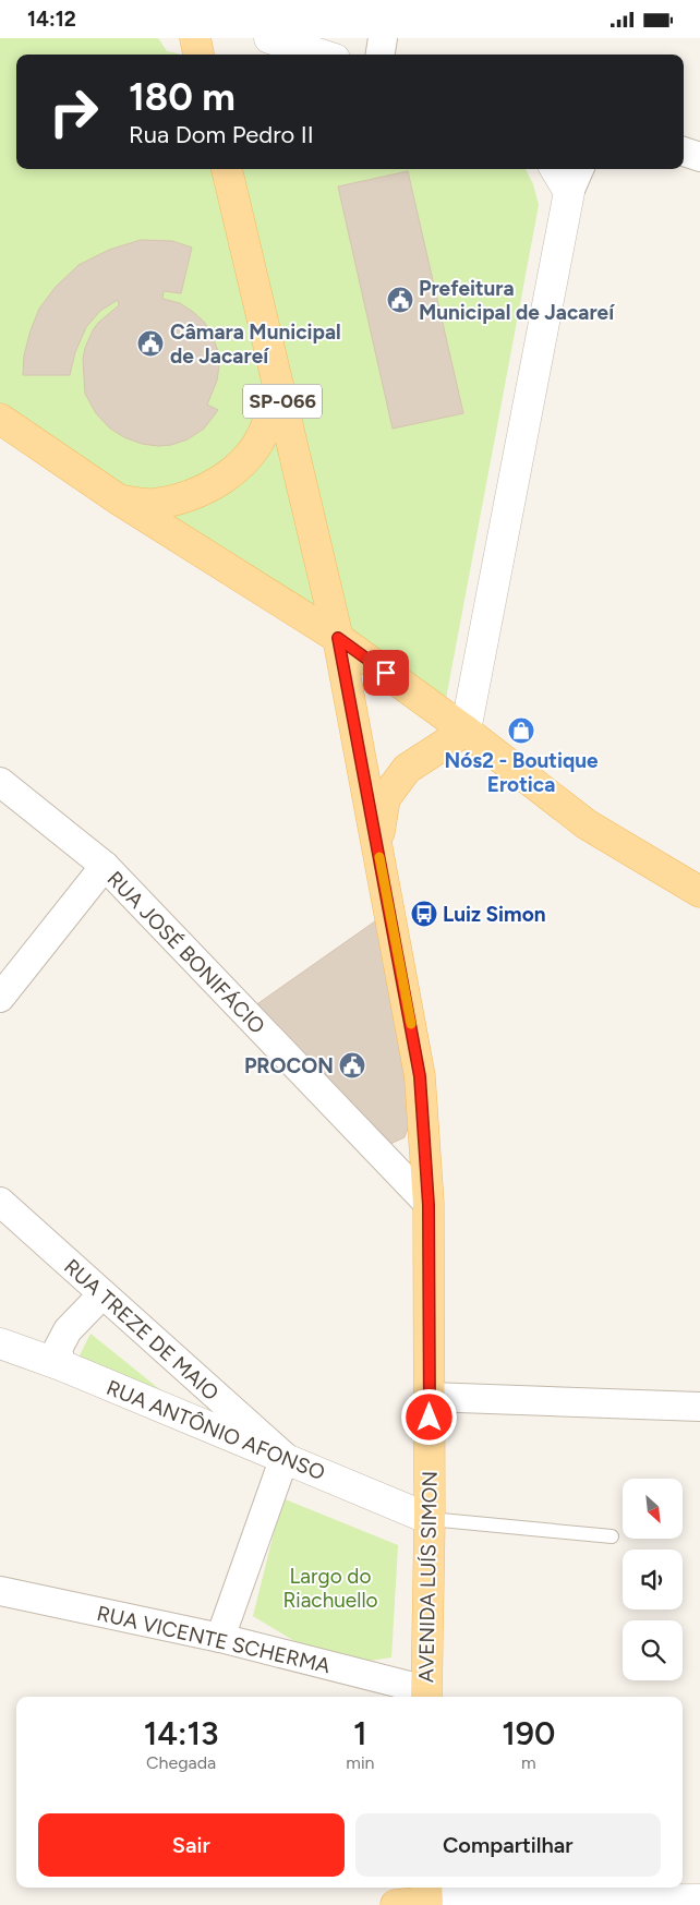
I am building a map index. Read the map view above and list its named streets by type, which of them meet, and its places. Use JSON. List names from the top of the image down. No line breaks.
{"streets":{"main road":["SP-066","AVENIDA LUÍS SIMON"],"street":["RUA JOSÉ BONIFÁCIO","RUA TREZE DE MAIO","RUA ANTÔNIO AFONSO","RUA VICENTE SCHERMA"]},"crossings":[["RUA JOSÉ BONIFÁCIO","AVENIDA LUÍS SIMON"],["RUA TREZE DE MAIO","RUA ANTÔNIO AFONSO"],["RUA ANTÔNIO AFONSO","AVENIDA LUÍS SIMON"],["AVENIDA LUÍS SIMON","RUA VICENTE SCHERMA"]],"parks":["Largo do Riachuello"],"places":{"public building":["Prefeitura Municipal de Jacareí","Câmara Municipal de Jacareí","PROCON"],"shop":["Nós2 - Boutique Erotica"],"bus stop":["Luiz Simon"]},"north":"bottom right","page":{"status":"14:12","turn":["180 m","Rua Dom Pedro II"],"eta":["14:13","Chegada","1","min","190","m"],"buttons":["Sair","Compartilhar"]}}
